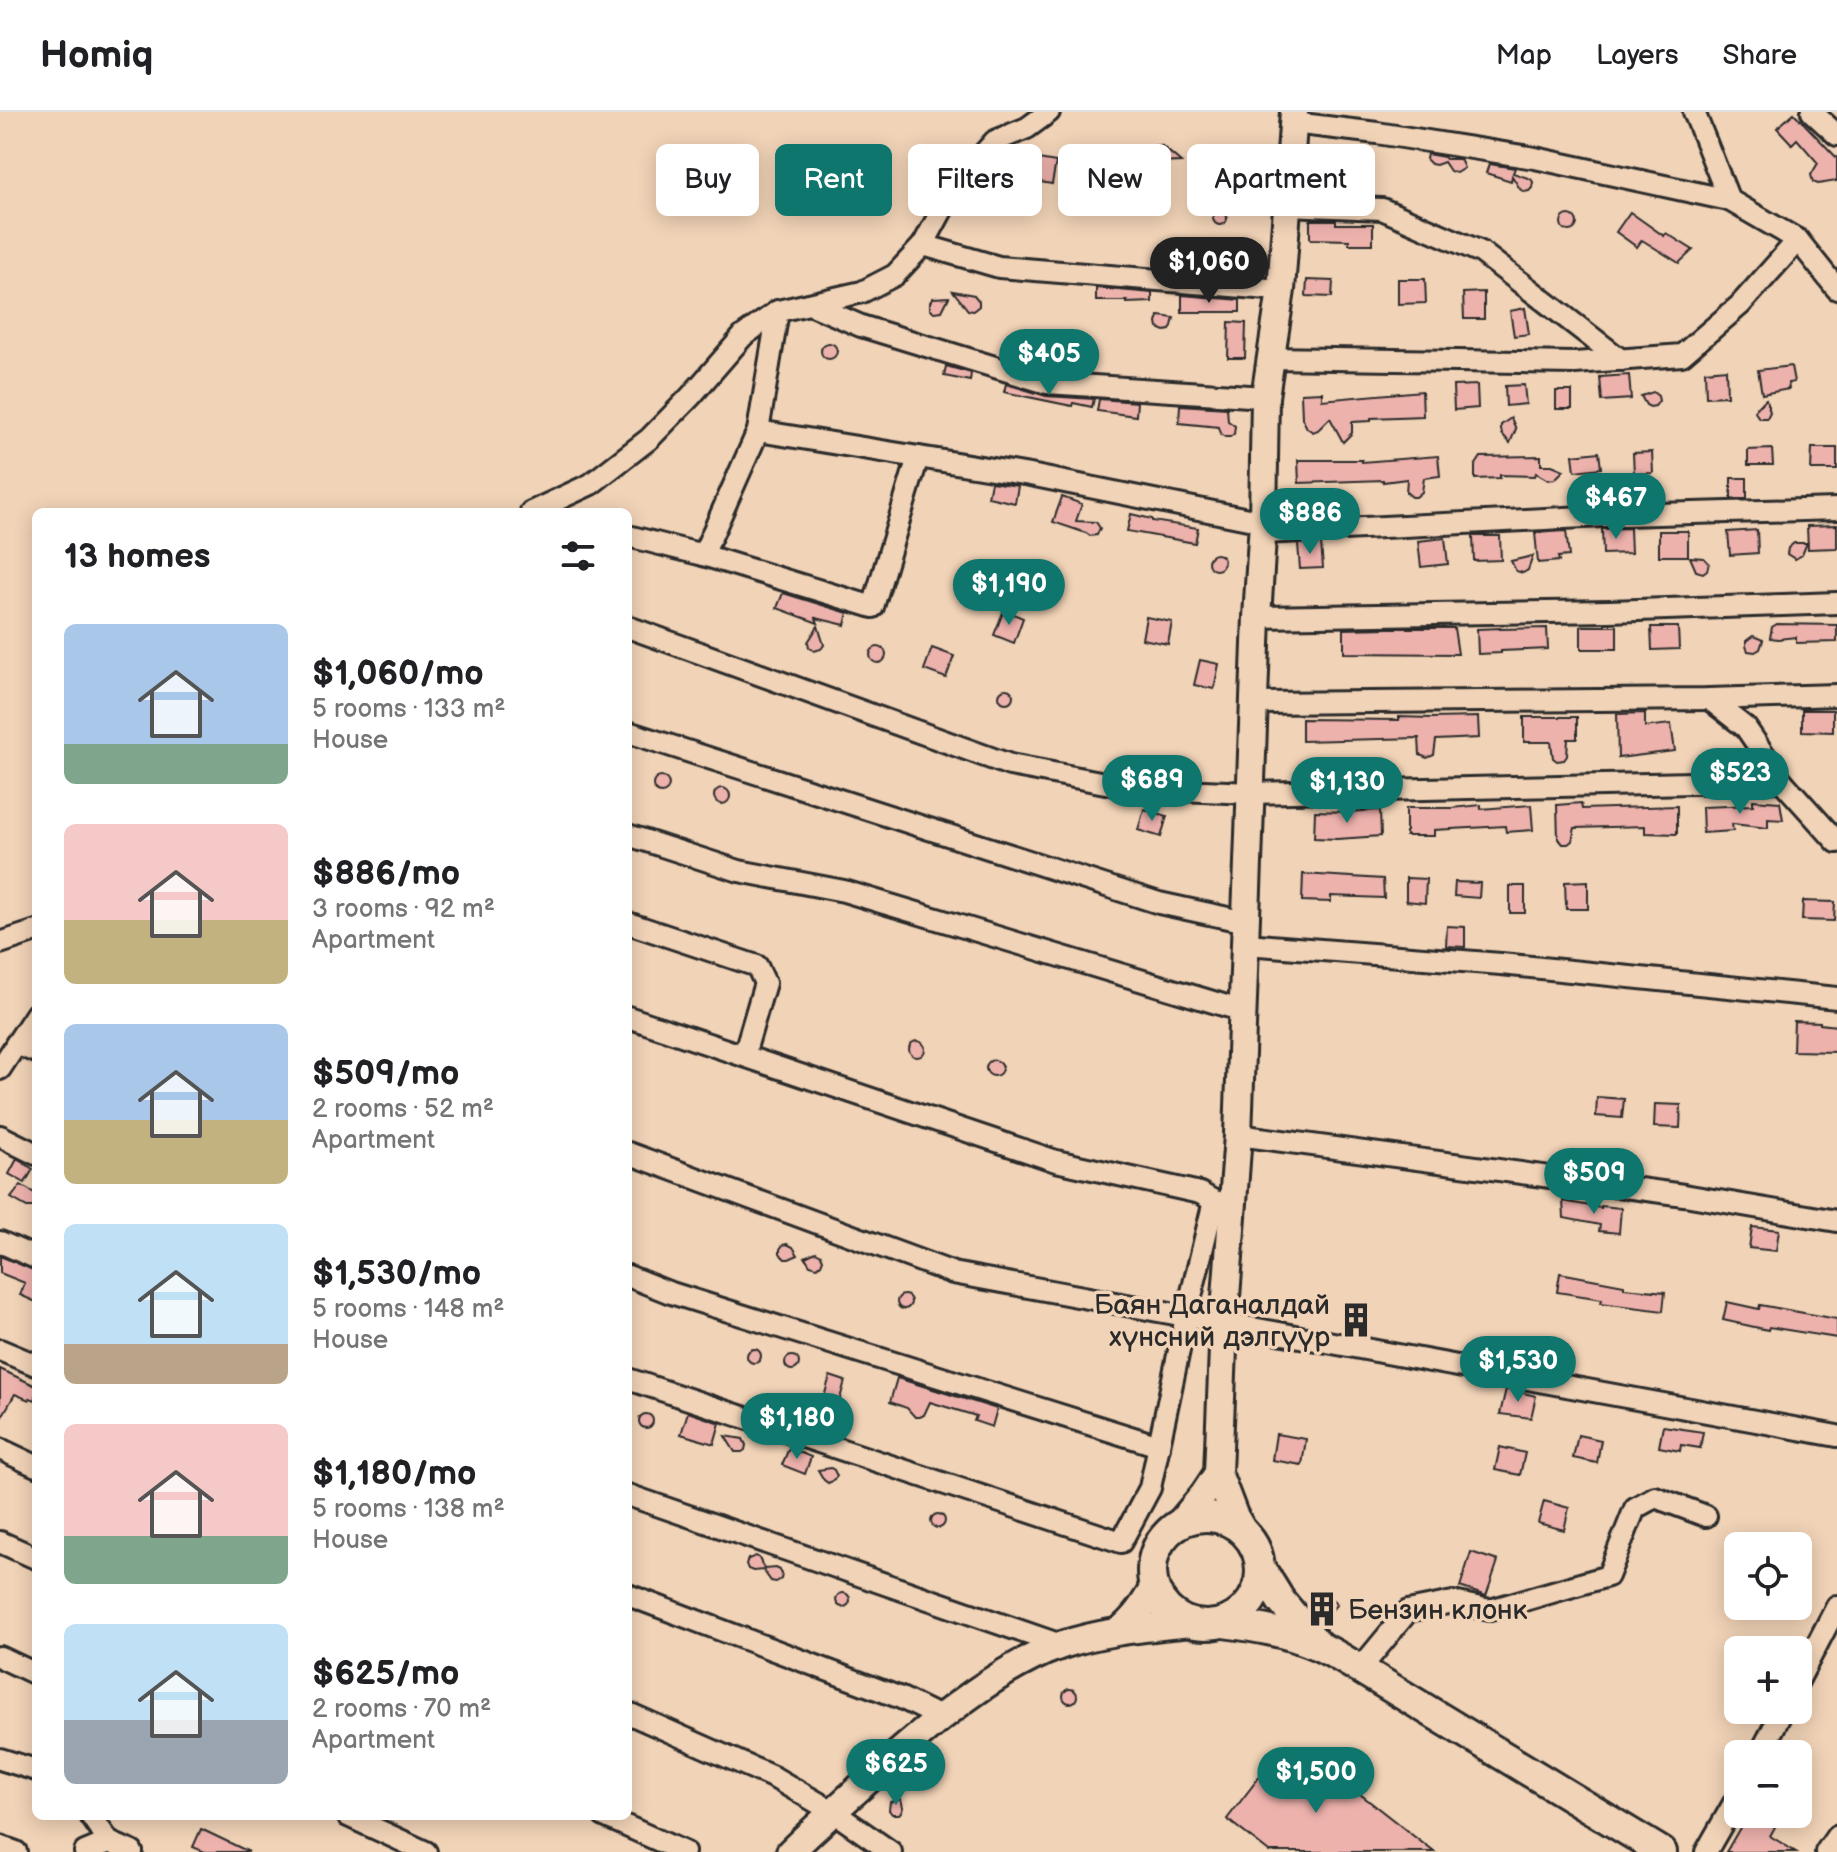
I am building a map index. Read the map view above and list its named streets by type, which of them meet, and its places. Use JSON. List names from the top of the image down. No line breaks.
{"places":{"building":["Баян Даганалдай хүнсний дэлгүүр","Бензин клонк"]},"page":{"header":"Homiq","nav":["Map","Layers","Share"],"chip":["Buy","Rent","Filters","New","Apartment"],"price":["$1,060","$405","$467","$886","$1,190","$523","$689","$1,130","$509","$1,530","$1,180","$625","$1,500"],"heading":"13 homes","list":[{"name":"$1,060/mo","note":"5 rooms · 133 m² · House"},{"name":"$886/mo","note":"3 rooms · 92 m² · Apartment"},{"name":"$509/mo","note":"2 rooms · 52 m² · Apartment"},{"name":"$1,530/mo","note":"5 rooms · 148 m² · House"},{"name":"$1,180/mo","note":"5 rooms · 138 m² · House"},{"name":"$625/mo","note":"2 rooms · 70 m² · Apartment"}],"map_buttons":["+","−"]}}
